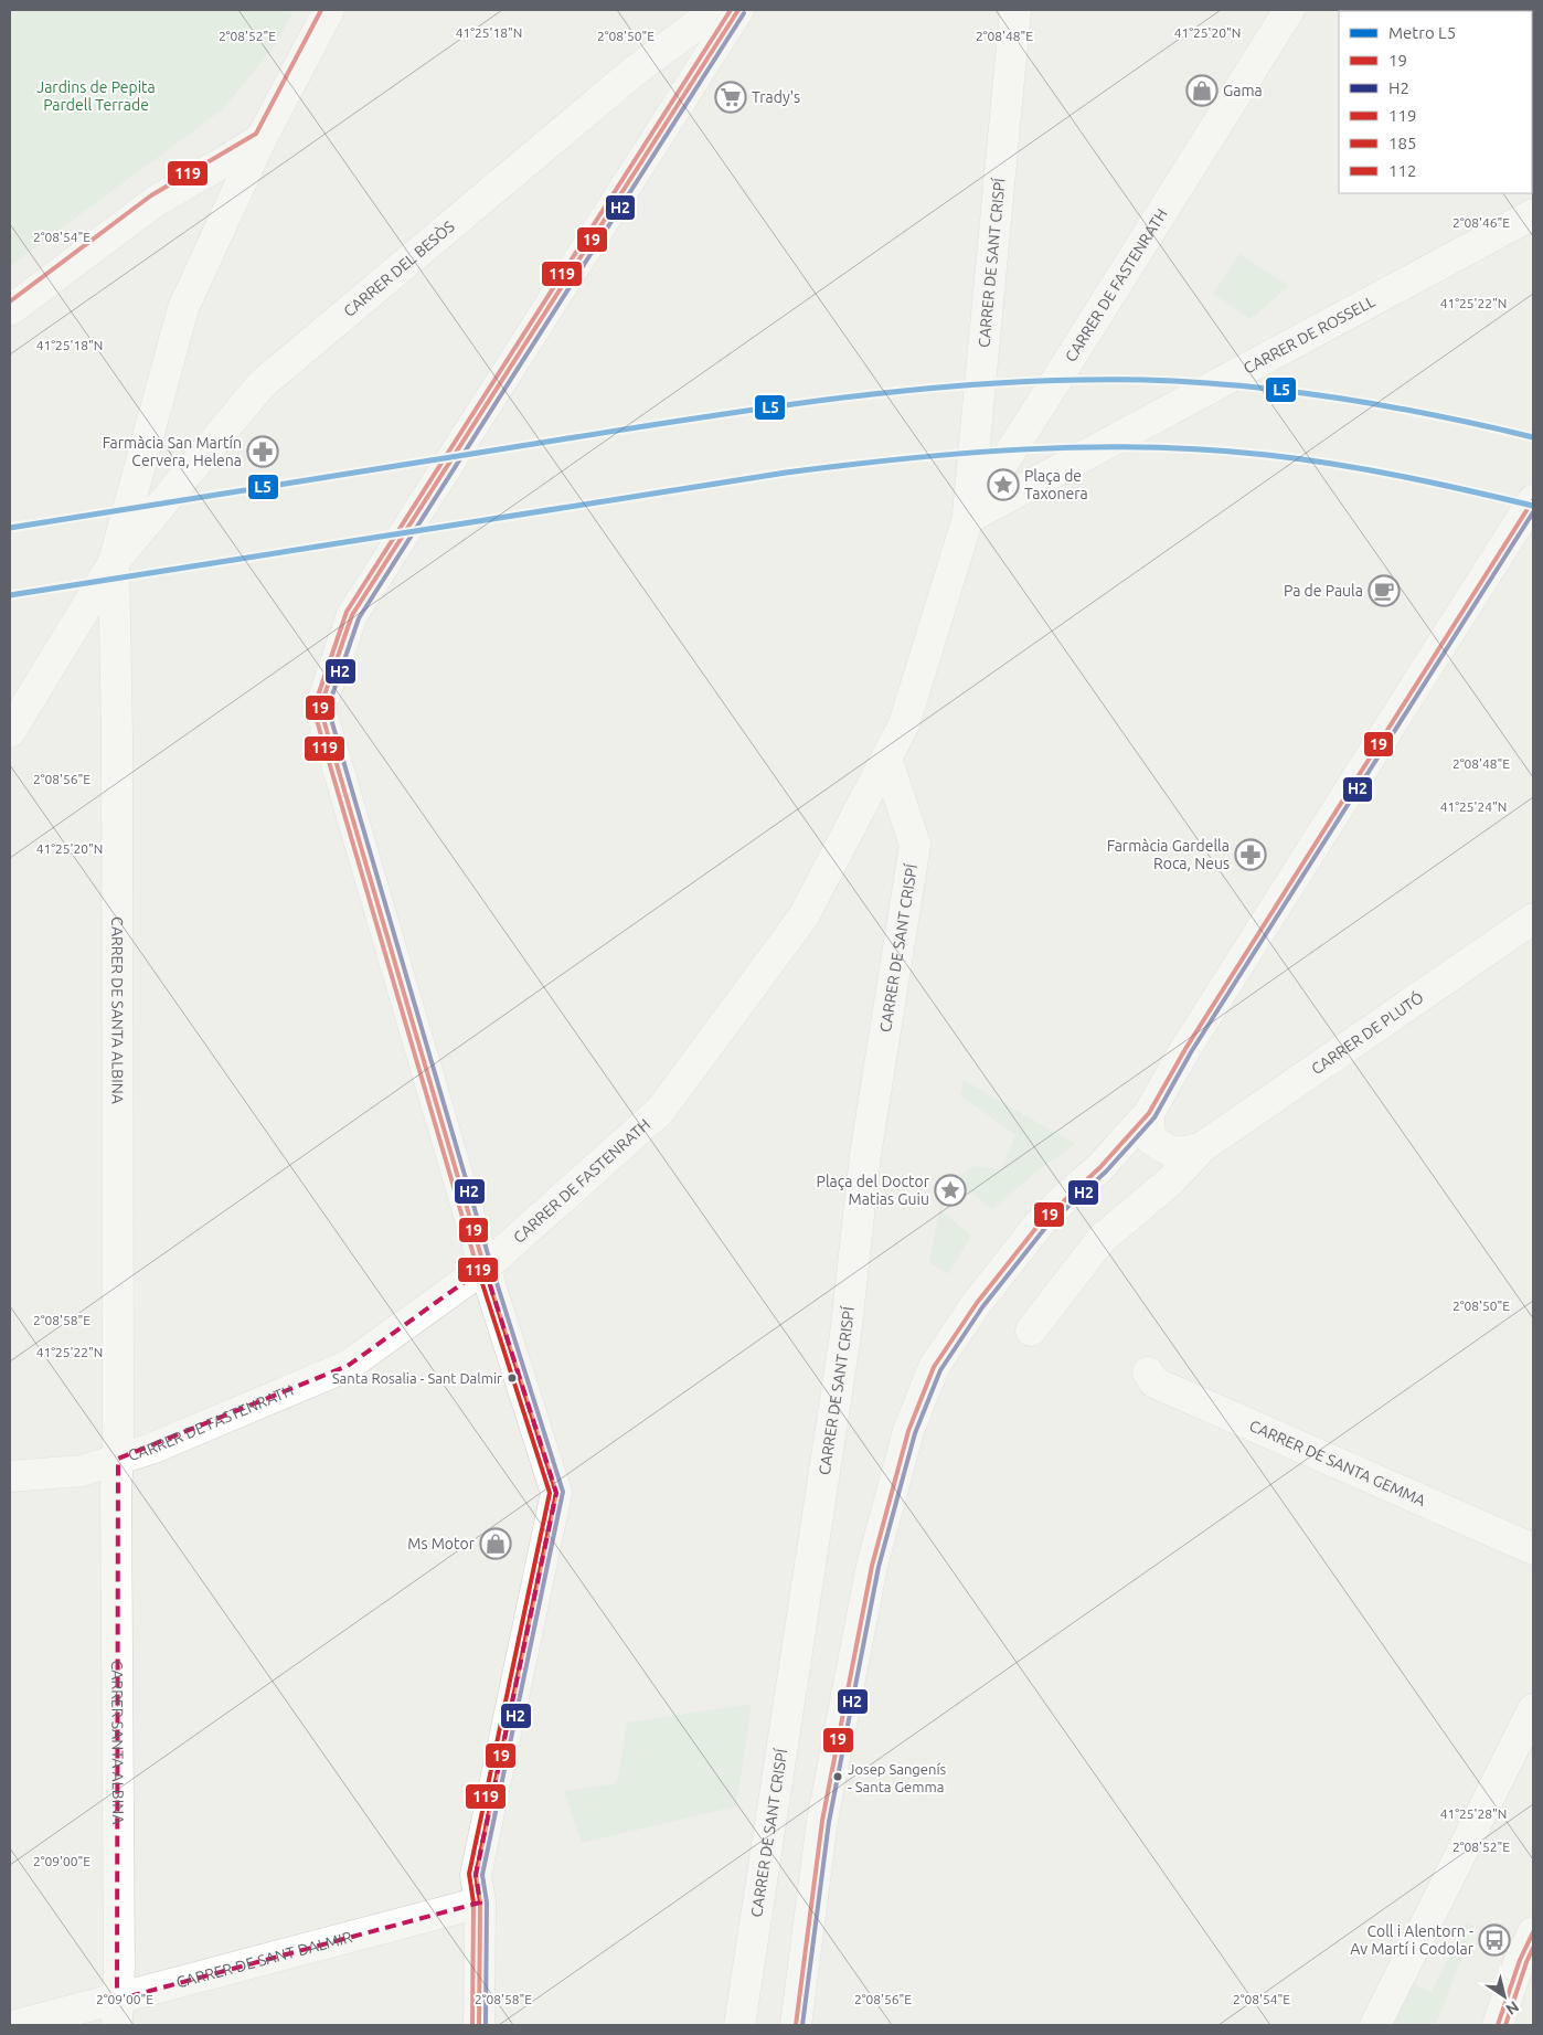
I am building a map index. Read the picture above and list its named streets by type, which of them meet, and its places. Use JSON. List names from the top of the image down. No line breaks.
{"streets":{"street":["CARRER DE SANT CRISPÍ","CARRER DEL BESÒS","CARRER DE FASTENRATH","CARRER DE ROSSELL","CARRER DE SANTA ALBINA","CARRER DE PLUTÓ","CARRER DE SANTA GEMMA","CARRER SANTA ALBINA","CARRER DE SANT DALMIR"]},"crossings":[["CARRER DE SANT CRISPÍ","CARRER DE FASTENRATH"],["CARRER DE SANT CRISPÍ","CARRER DE ROSSELL"],["CARRER DEL BESÒS","CARRER DE SANTA ALBINA"],["CARRER DE FASTENRATH","CARRER DE ROSSELL"],["CARRER DE FASTENRATH","CARRER DE SANTA ALBINA"],["CARRER DE FASTENRATH","CARRER SANTA ALBINA"],["CARRER DE SANTA ALBINA","CARRER SANTA ALBINA"],["CARRER SANTA ALBINA","CARRER DE SANT DALMIR"]],"parks":["Jardins de Pepita Pardell Terrade"],"places":{"shop":["Gama","Ms Motor"],"supermarket":["Trady's"],"pharmacy":["Farmàcia San Martín Cervera, Helena","Farmàcia Gardella Roca, Neus"],"place":["Plaça de Taxonera","Plaça del Doctor Matias Guiu"],"cafe":["Pa de Paula"],"other":["Santa Rosalia - Sant Dalmir","Josep Sangenís - Santa Gemma"],"bus stop":["Coll i Alentorn - Av Martí i Codolar"]},"lines":["transit line 19","transit line 119","transit line H2","metro line L5","transit line 185","transit line 112"],"legend":["Metro L5","19","H2","119","185","112"],"north":"bottom right","coordinates":["41°25'18\"N","41°25'20\"N","2°08'52\"E","2°08'50\"E","2°08'48\"E","2°08'46\"E","2°08'54\"E","41°25'22\"N","2°08'56\"E","41°25'24\"N","2°08'58\"E","41°25'28\"N","2°09'00\"E"]}
